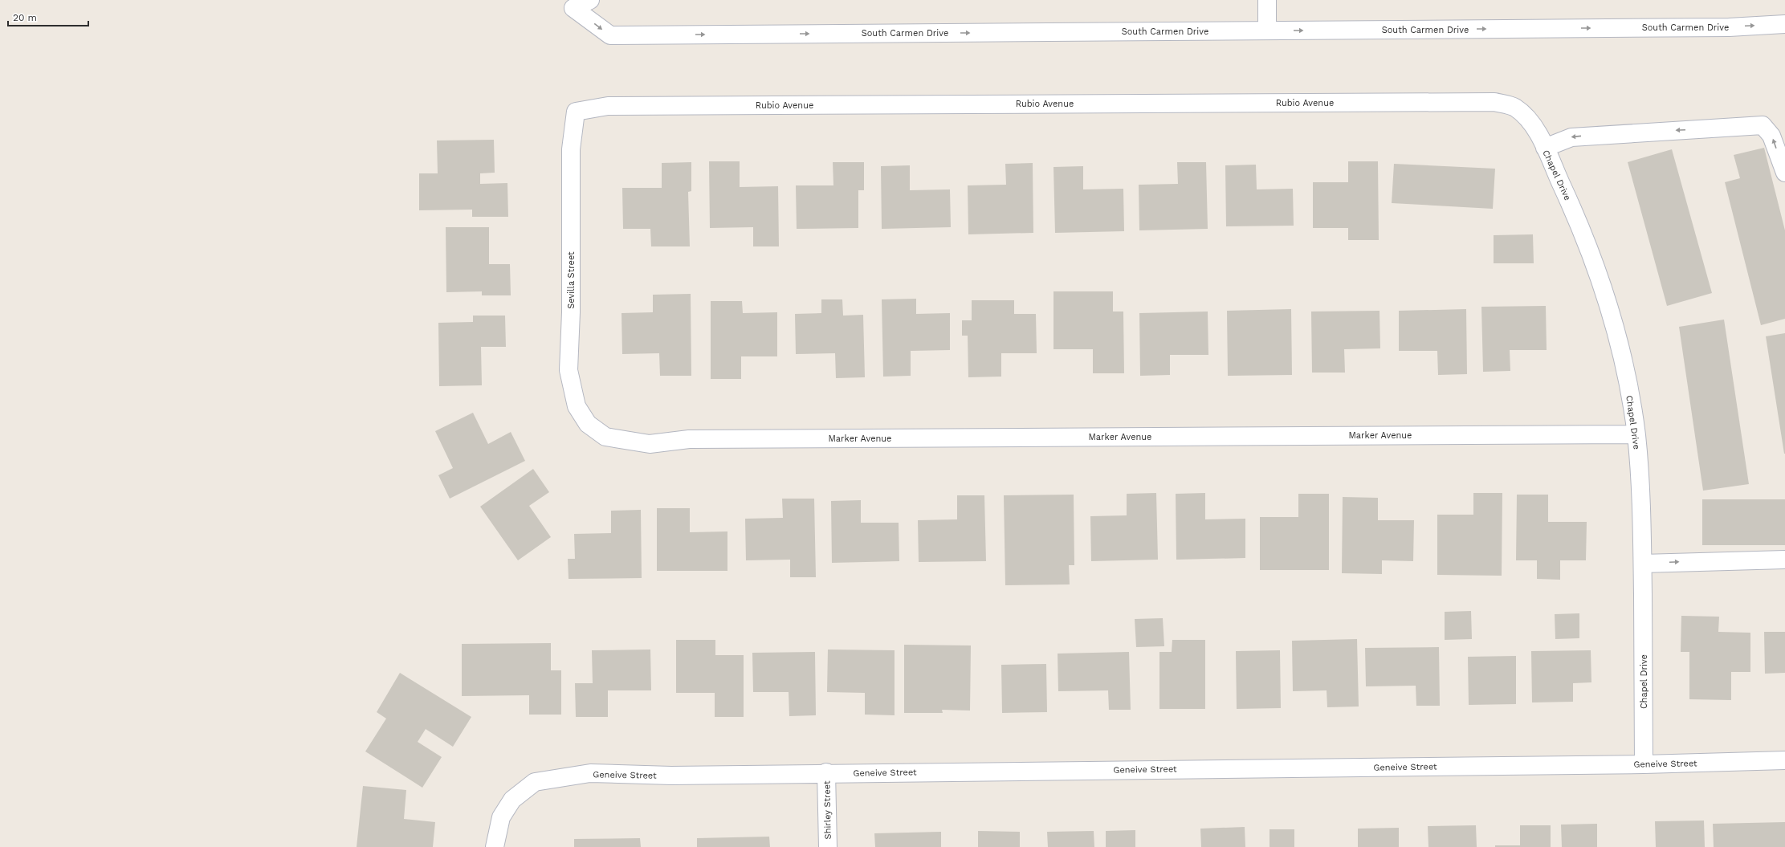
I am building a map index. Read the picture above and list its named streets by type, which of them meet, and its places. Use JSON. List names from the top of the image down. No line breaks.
{"streets":{"street":["South Carmen Drive","Rubio Avenue","Chapel Drive","Sevilla Street","Marker Avenue","Geneive Street","Shirley Street"]},"crossings":[["Rubio Avenue","Chapel Drive"],["Rubio Avenue","Sevilla Street"],["Chapel Drive","Marker Avenue"],["Chapel Drive","Geneive Street"],["Sevilla Street","Marker Avenue"],["Geneive Street","Shirley Street"]],"one_way":["South Carmen Drive"],"scale_bar":"20 m"}
